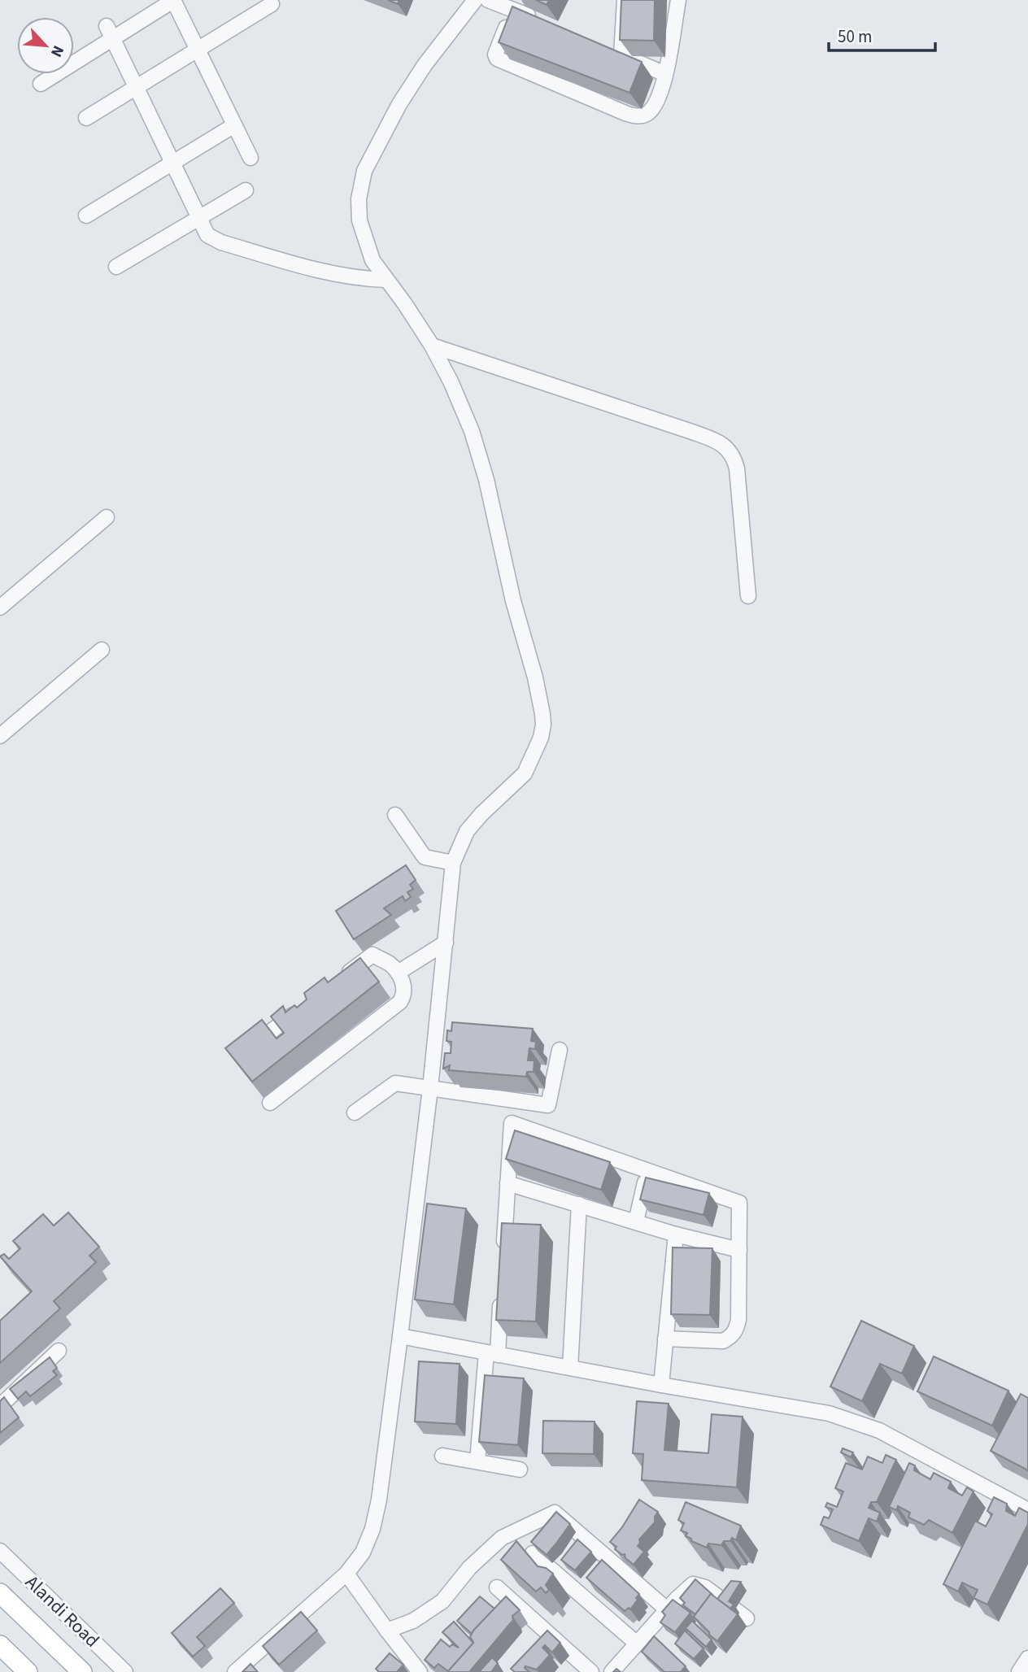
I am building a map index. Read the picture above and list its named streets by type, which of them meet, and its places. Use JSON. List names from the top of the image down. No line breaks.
{"streets":{"street":["Alandi Road"]},"scale_bar":"50 m","north":"bottom right"}
